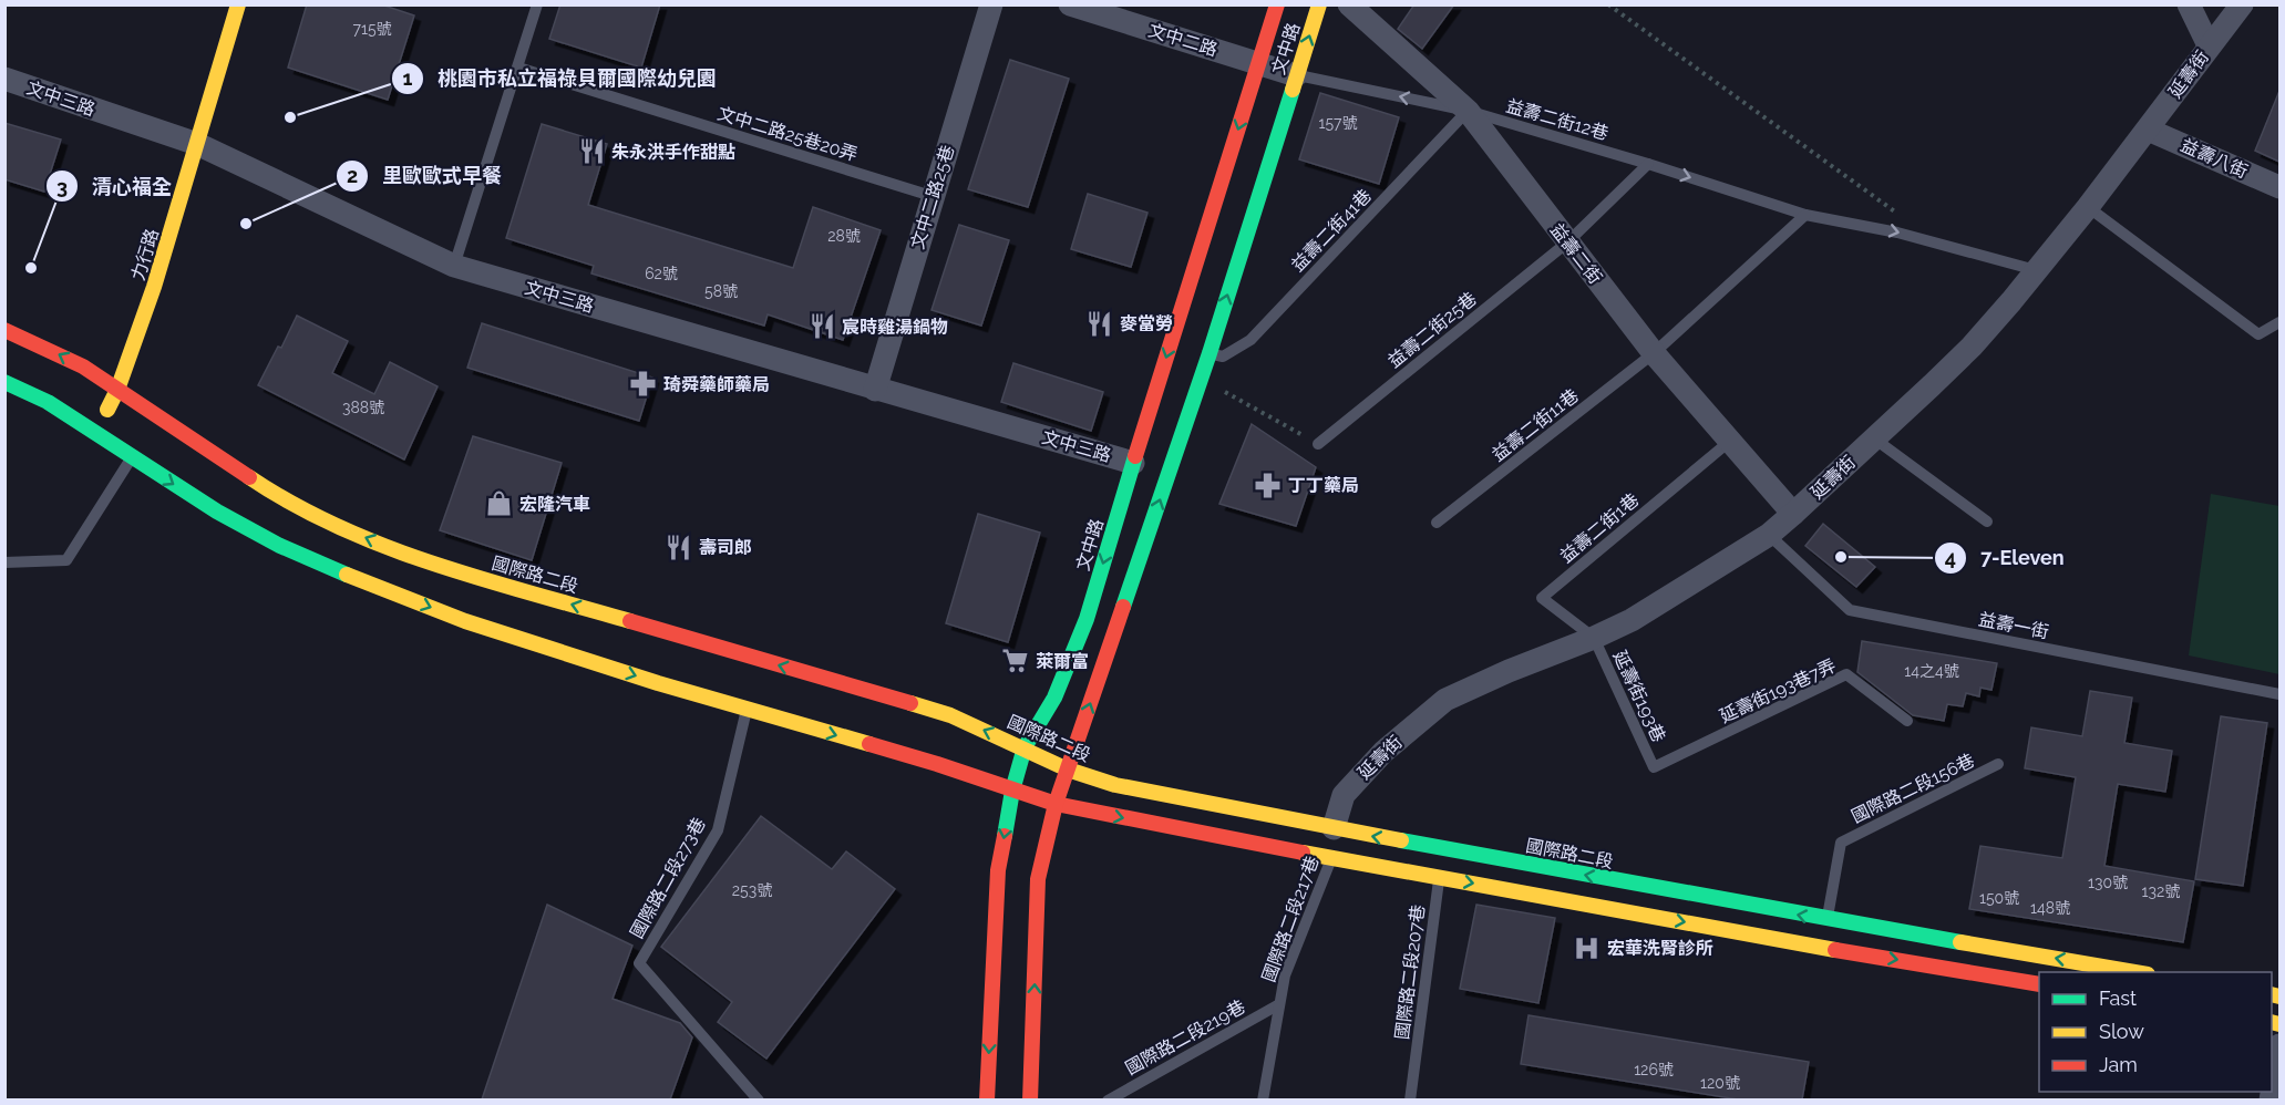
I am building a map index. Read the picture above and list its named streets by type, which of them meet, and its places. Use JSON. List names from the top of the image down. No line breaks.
{"streets":{"street":["文中二路","文中路","延壽街","文中三路","益壽八街","文中二路25巷","益壽二街","力行路","國際路二段"],"lane":["益壽二街12巷","文中二路25巷20弄","益壽二街41巷","益壽二街25巷","益壽二街11巷","益壽二街1巷","益壽一街","延壽街193巷7弄","延壽街193巷","國際路二段156巷","國際路二段273巷","國際路二段217巷","國際路二段207巷","國際路二段219巷"]},"crossings":[["文中二路","文中路"],["文中二路","益壽二街12巷"],["文中路","文中三路"],["文中路","益壽二街12巷"],["文中路","益壽二街41巷"],["文中路","國際路二段"],["延壽街","益壽二街12巷"],["延壽街","益壽八街"],["延壽街","益壽二街"],["延壽街","益壽二街1巷"],["延壽街","國際路二段"],["延壽街","益壽一街"],["延壽街","延壽街193巷"],["延壽街","國際路二段217巷"],["文中三路","文中二路25巷"],["文中三路","力行路"],["益壽二街12巷","益壽二街41巷"],["益壽二街12巷","益壽二街"],["益壽二街12巷","益壽二街25巷"],["文中二路25巷20弄","文中二路25巷"],["益壽二街41巷","益壽二街"],["益壽二街","益壽二街25巷"],["益壽二街","益壽二街11巷"],["益壽二街","益壽二街1巷"],["力行路","國際路二段"],["益壽二街1巷","延壽街193巷"],["國際路二段","國際路二段156巷"],["國際路二段","國際路二段273巷"],["國際路二段","國際路二段217巷"],["國際路二段","國際路二段207巷"],["延壽街193巷7弄","延壽街193巷"],["國際路二段217巷","國際路二段219巷"]],"places":{"other":["桃園市私立福祿貝爾國際幼兒園","里歐歐式早餐","清心福全","7-Eleven"],"restaurant":["朱永洪手作甜點","麥當勞","宸時雞湯鍋物","壽司郎"],"pharmacy":["琦舜藥師藥局","丁丁藥局"],"shop":["宏隆汽車"],"supermarket":["萊爾富"],"hospital":["宏華洗腎診所"]},"house_numbers":["715號","157號","28號","62號","58號","388號","14之4號","130號","253號","132號","150號","148號","126號","120號"],"legend":["Fast","Slow","Jam"]}
